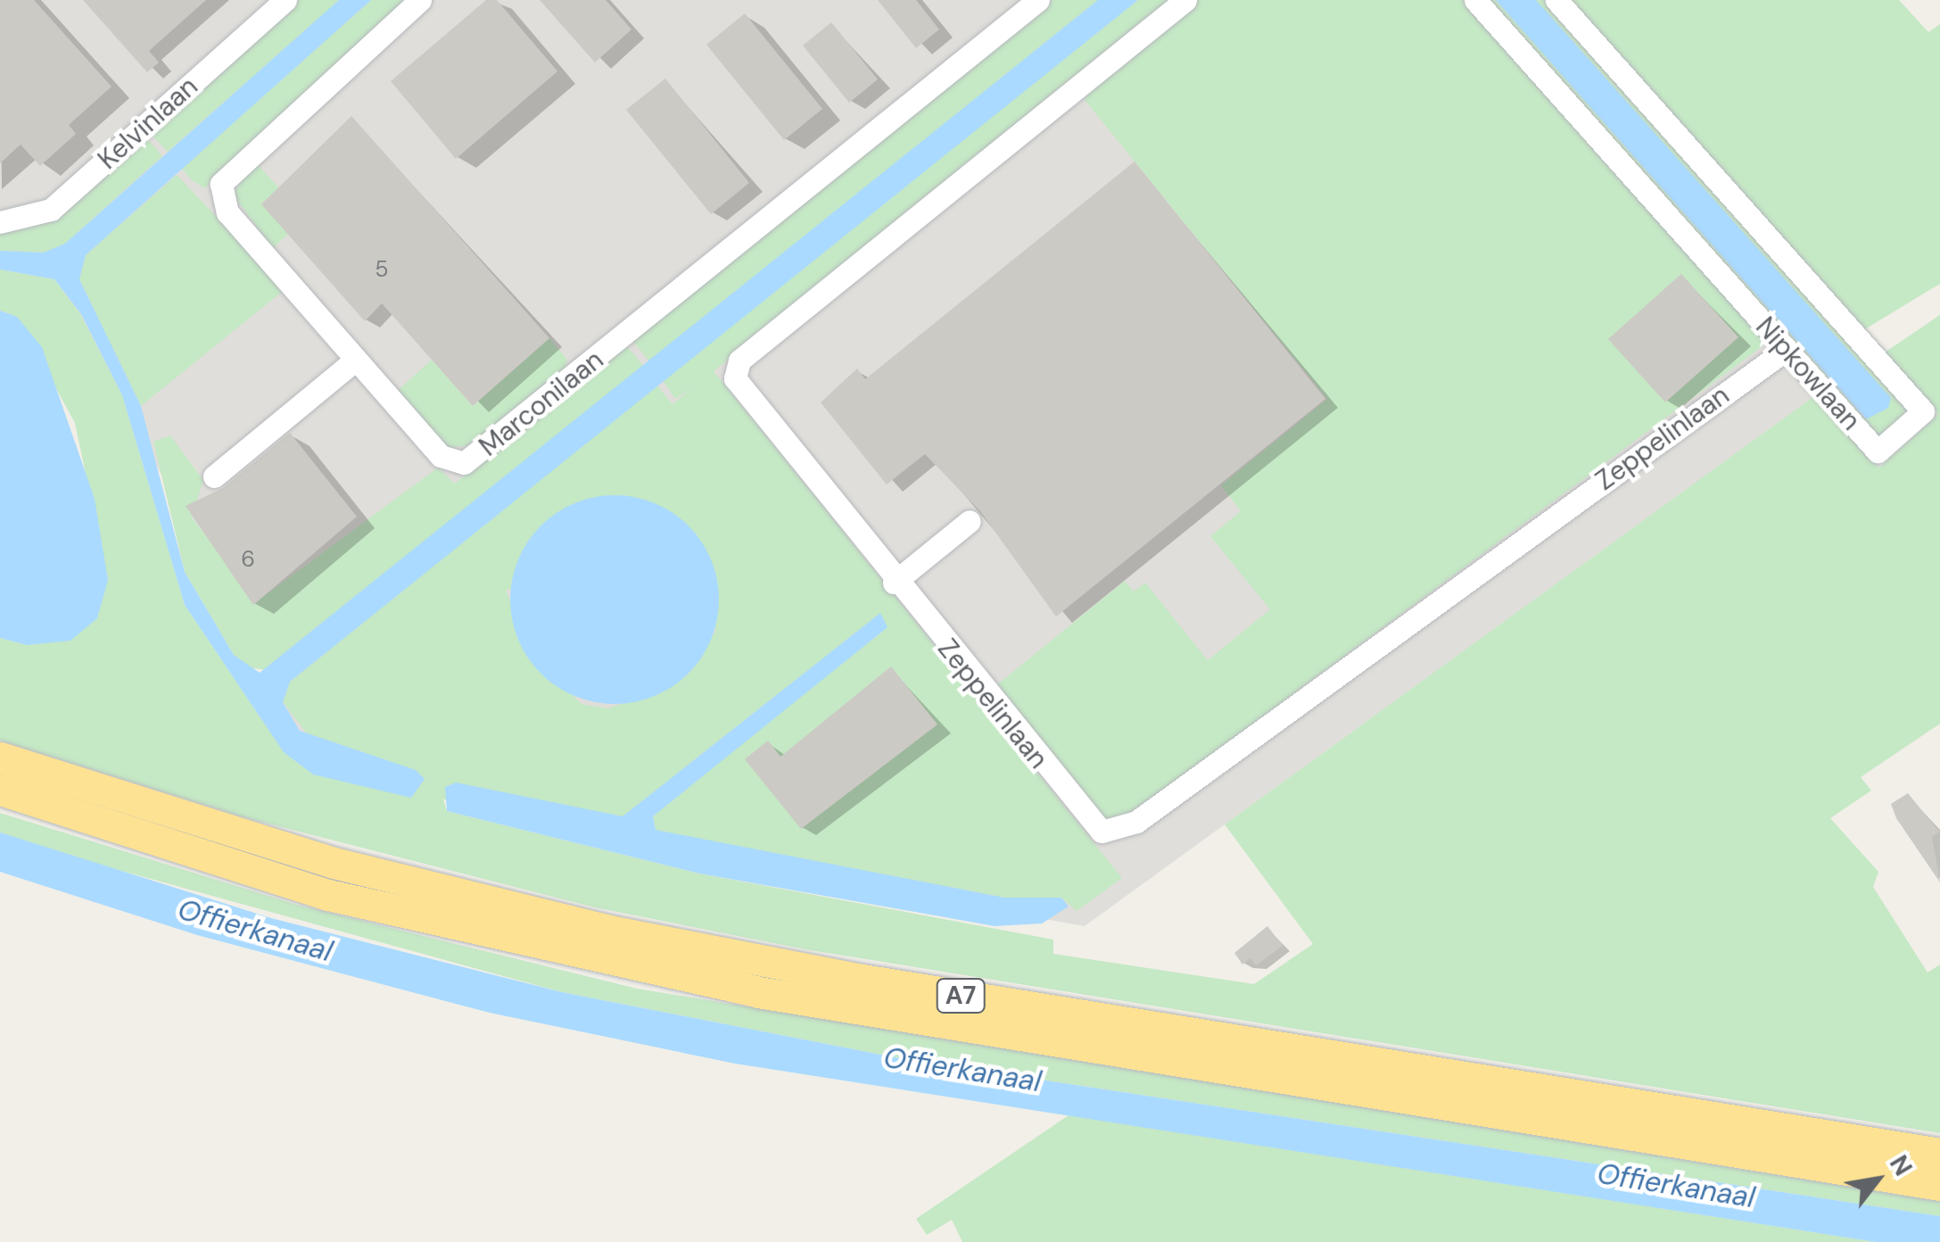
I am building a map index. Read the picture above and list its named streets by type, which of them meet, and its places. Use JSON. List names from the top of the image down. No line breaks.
{"streets":{"highway":["A7"],"street":["Kelvinlaan","Nipkowlaan","Marconilaan","Zeppelinlaan"]},"crossings":[["Nipkowlaan","Zeppelinlaan"]],"water":["Offierkanaal"],"house_numbers":["5","6"],"north":"top right"}
